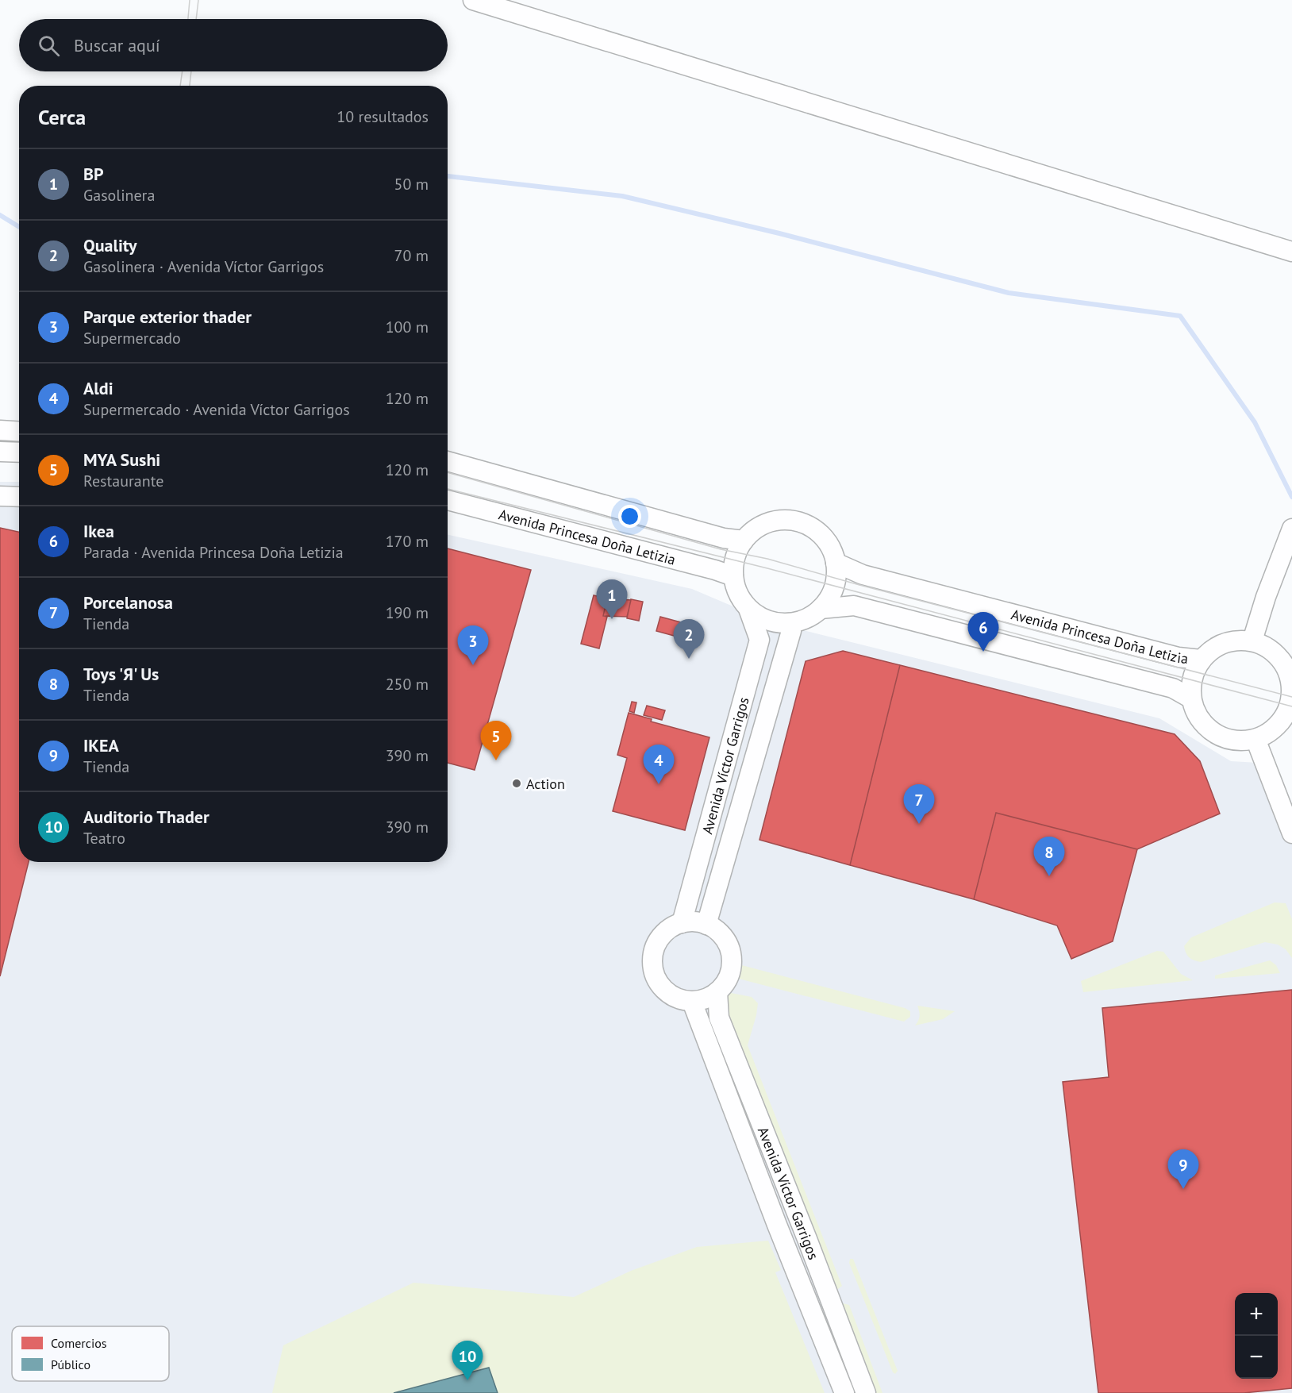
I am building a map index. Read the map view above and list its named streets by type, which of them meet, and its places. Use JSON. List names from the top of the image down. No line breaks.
{"streets":{"street":["Avenida Princesa Doña Letizia","Avenida Víctor Garrigos"]},"crossings":[["Avenida Princesa Doña Letizia","Avenida Víctor Garrigos"]],"places":["Action"],"legend":["Comercios","Público"],"page":{"search":"Buscar aquí","heading":["Cerca","10 resultados"],"list":[{"mark":"1","name":"BP","note":"Gasolinera","value":"50 m"},{"mark":"2","name":"Quality","note":"Gasolinera · Avenida Víctor Garrigos","value":"70 m"},{"mark":"3","name":"Parque exterior thader","note":"Supermercado","value":"100 m"},{"mark":"4","name":"Aldi","note":"Supermercado · Avenida Víctor Garrigos","value":"120 m"},{"mark":"5","name":"MYA Sushi","note":"Restaurante","value":"120 m"},{"mark":"6","name":"Ikea","note":"Parada · Avenida Princesa Doña Letizia","value":"170 m"},{"mark":"7","name":"Porcelanosa","note":"Tienda","value":"190 m"},{"mark":"8","name":"Toys 'Я' Us","note":"Tienda","value":"250 m"},{"mark":"9","name":"IKEA","note":"Tienda","value":"390 m"},{"mark":"10","name":"Auditorio Thader","note":"Teatro","value":"390 m"}],"pins":["1","6","2","3","5","4","7","8","9","10"],"map_buttons":["+","−"]}}
